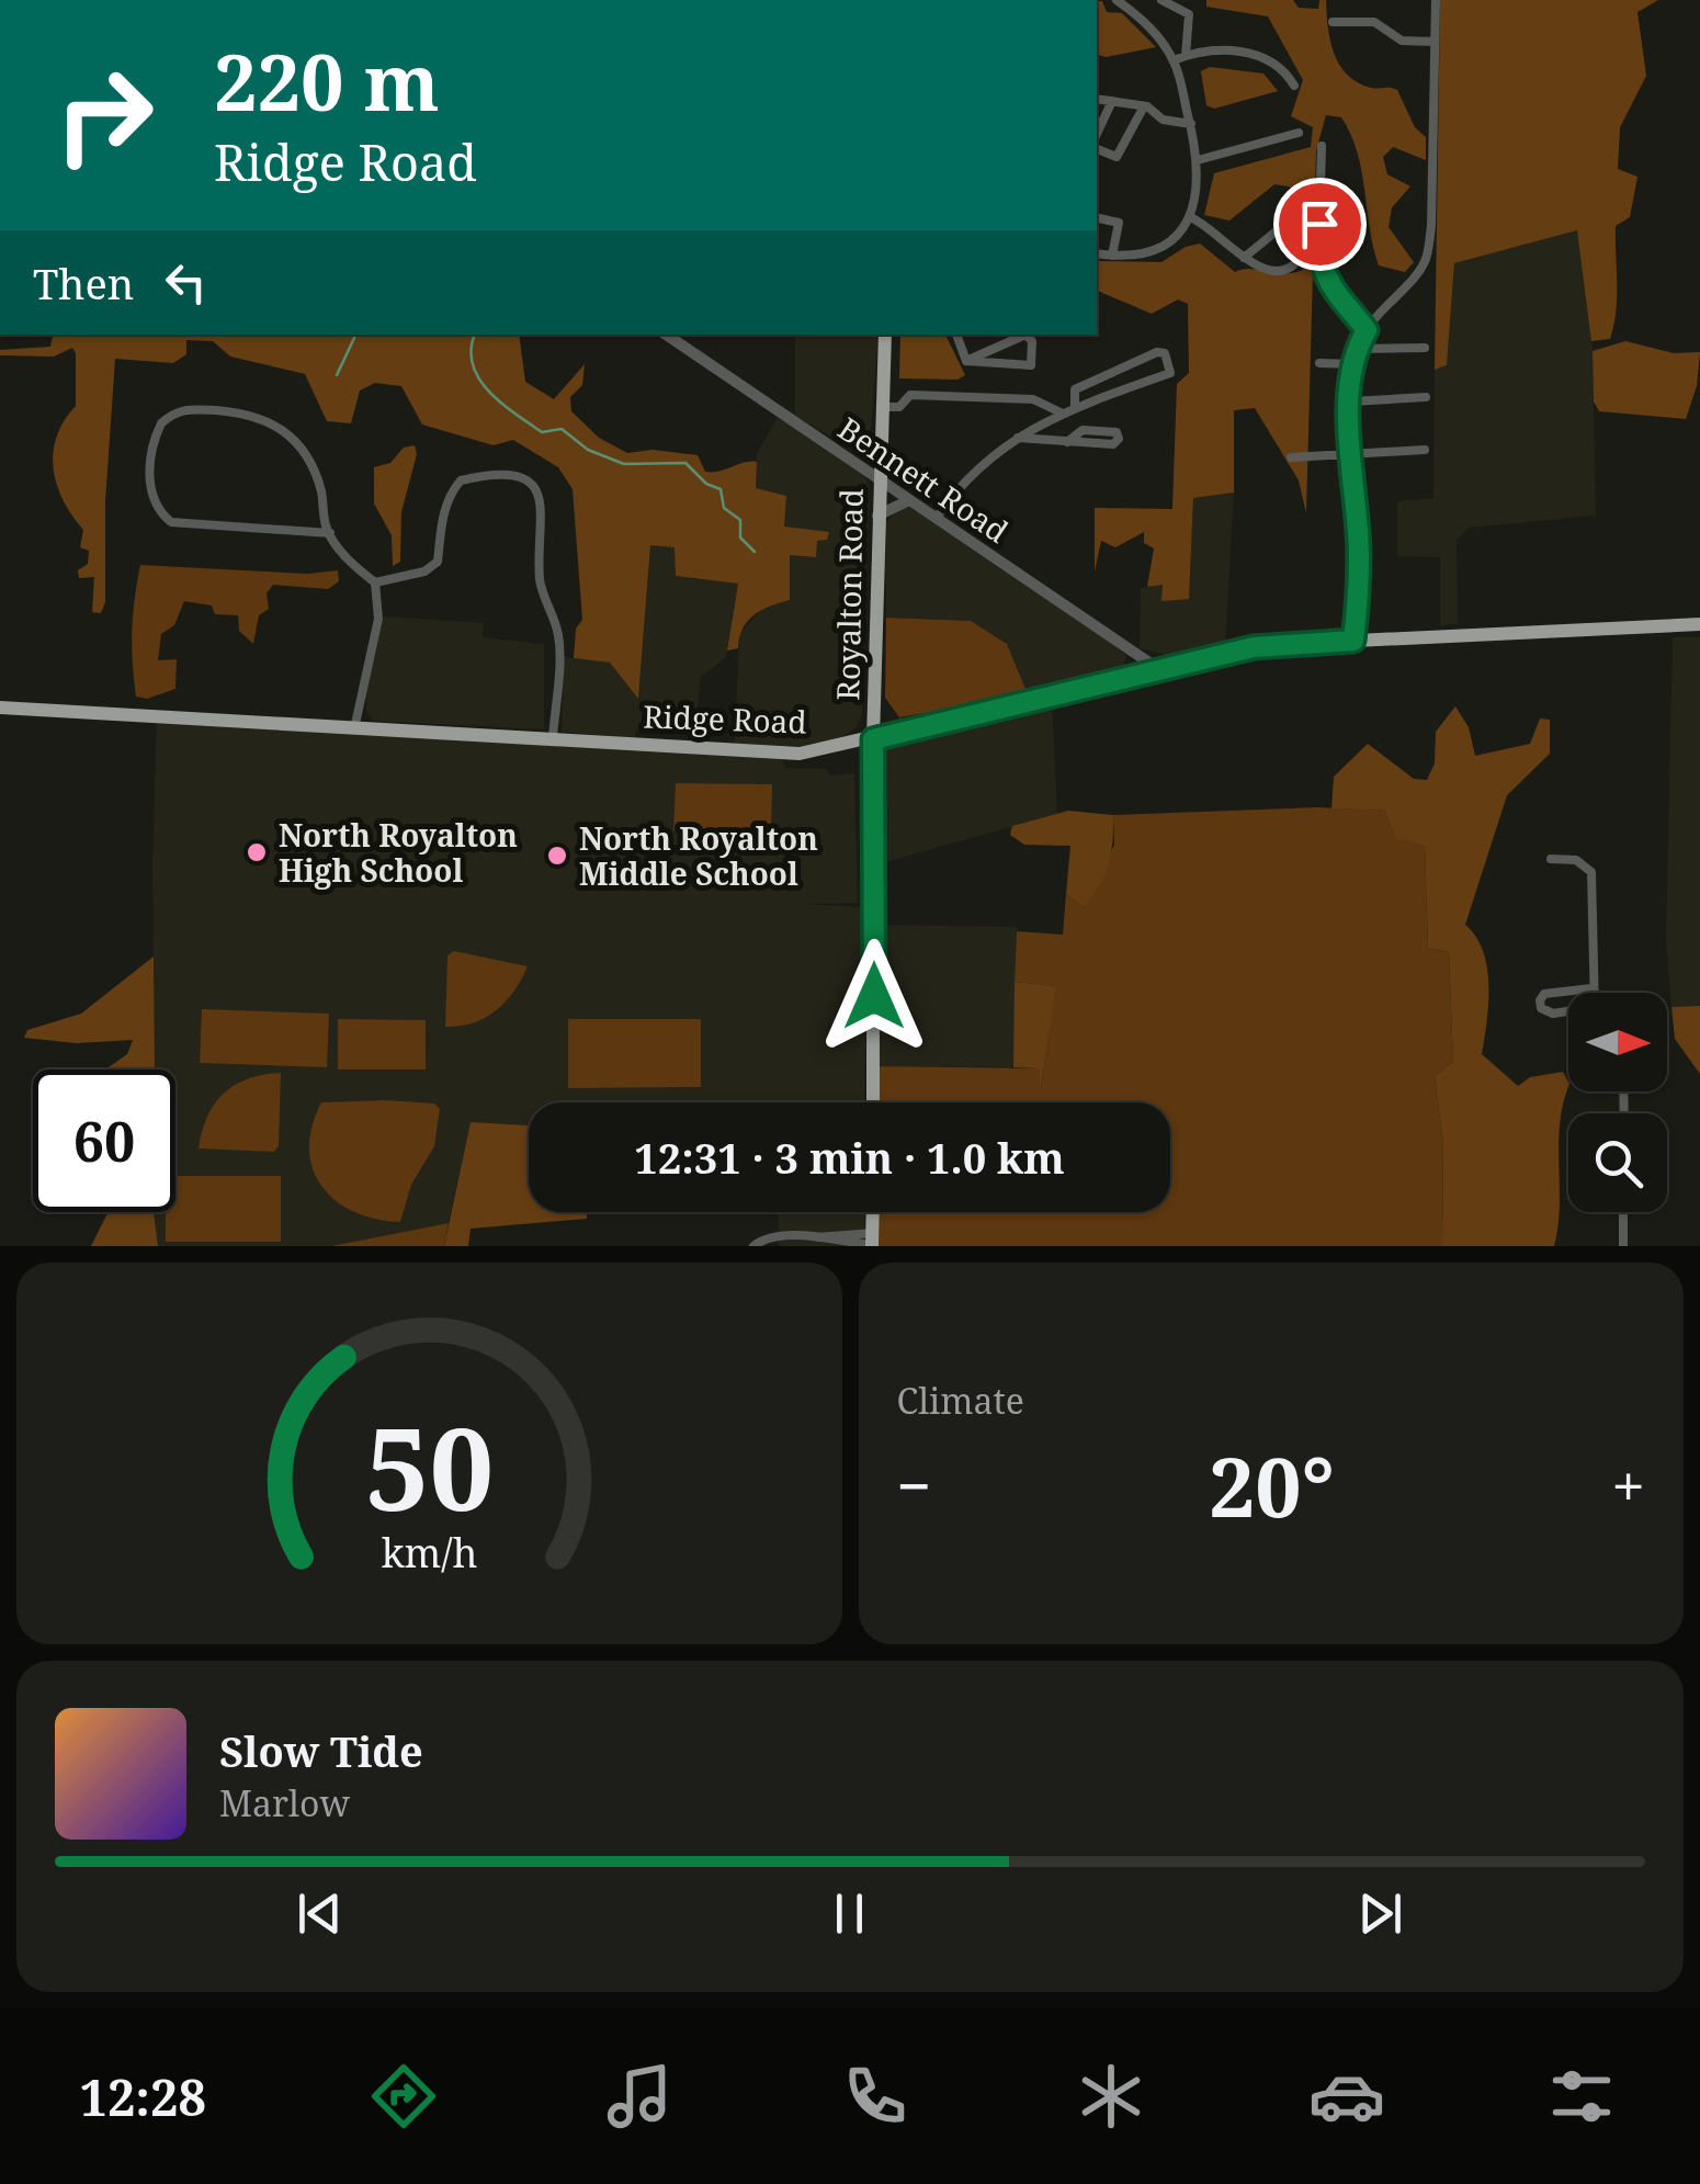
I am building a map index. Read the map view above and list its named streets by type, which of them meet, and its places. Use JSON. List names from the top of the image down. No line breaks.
{"streets":{"main road":["Royalton Road","Ridge Road"],"street":["Bennett Road"]},"crossings":[["Bennett Road","Royalton Road"],["Bennett Road","Ridge Road"],["Royalton Road","Ridge Road"]],"places":["North Royalton High School","North Royalton Middle School"],"north":"right","page":{"turn":["220 m","Ridge Road"],"then":"Then","limit":"60","trip":"12:31 · 3 min · 1.0 km","tile":"Climate","heat":["−","20°","+"],"song":["Slow Tide","Marlow"],"tabs":"12:28","gauge":["50","km/h"]}}
